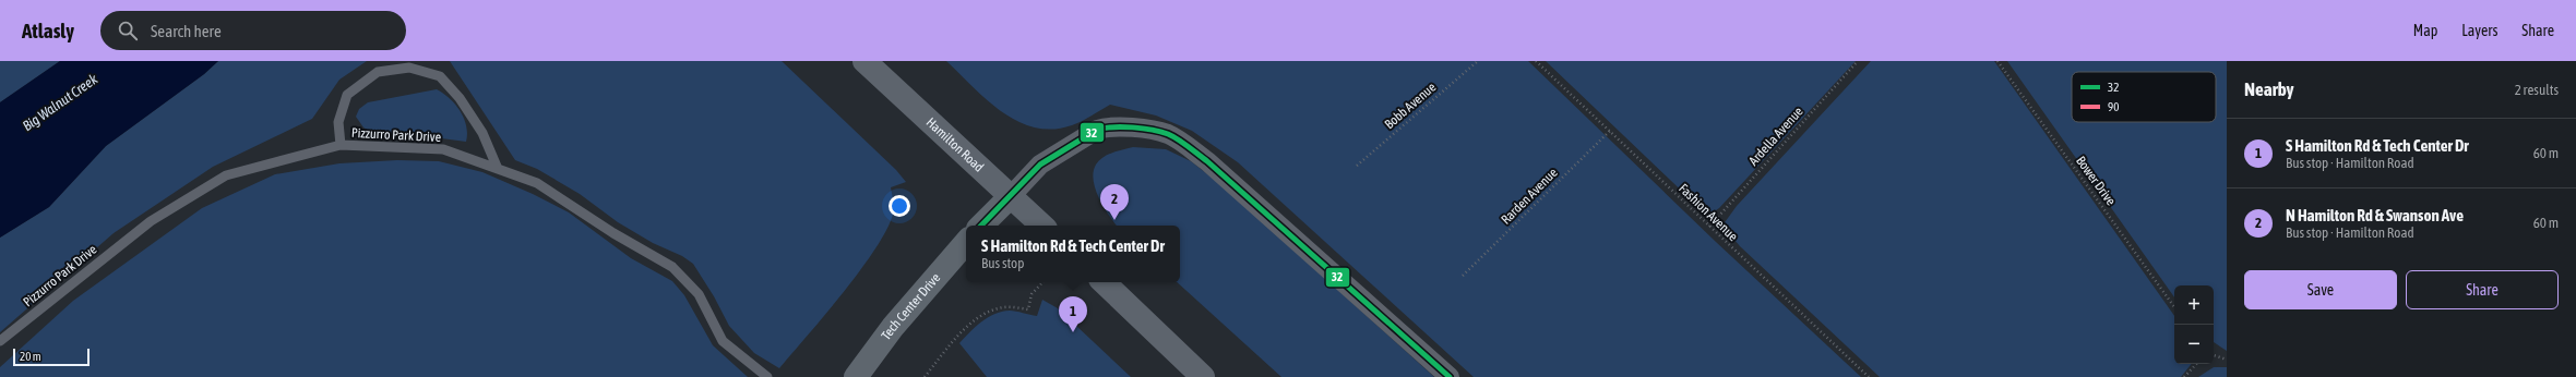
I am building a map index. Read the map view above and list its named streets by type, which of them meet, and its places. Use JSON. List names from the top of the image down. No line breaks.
{"streets":{"main road":["Hamilton Road","Tech Center Drive"],"lane":["Pizzurro Park Drive"],"path":["Bobb Avenue","Ardella Avenue","Bower Drive","Rarden Avenue","Fashion Avenue"]},"crossings":[["Ardella Avenue","Fashion Avenue"],["Rarden Avenue","Fashion Avenue"]],"water":["Big Walnut Creek"],"lines":["transit line 32"],"legend":["32","90"],"scale_bar":"20 m","page":{"header":"Atlasly","search":"Search here","nav":["Map","Layers","Share"],"heading":["Nearby","2 results"],"list":[{"mark":"1","name":"S Hamilton Rd & Tech Center Dr","note":"Bus stop · Hamilton Road","value":"60 m"},{"mark":"2","name":"N Hamilton Rd & Swanson Ave","note":"Bus stop · Hamilton Road","value":"60 m"}],"pins":["2","1"],"popup":["S Hamilton Rd & Tech Center Dr","Bus stop"],"buttons":["Save","Share"],"map_buttons":["+","−"],"scale":"20 m"}}
